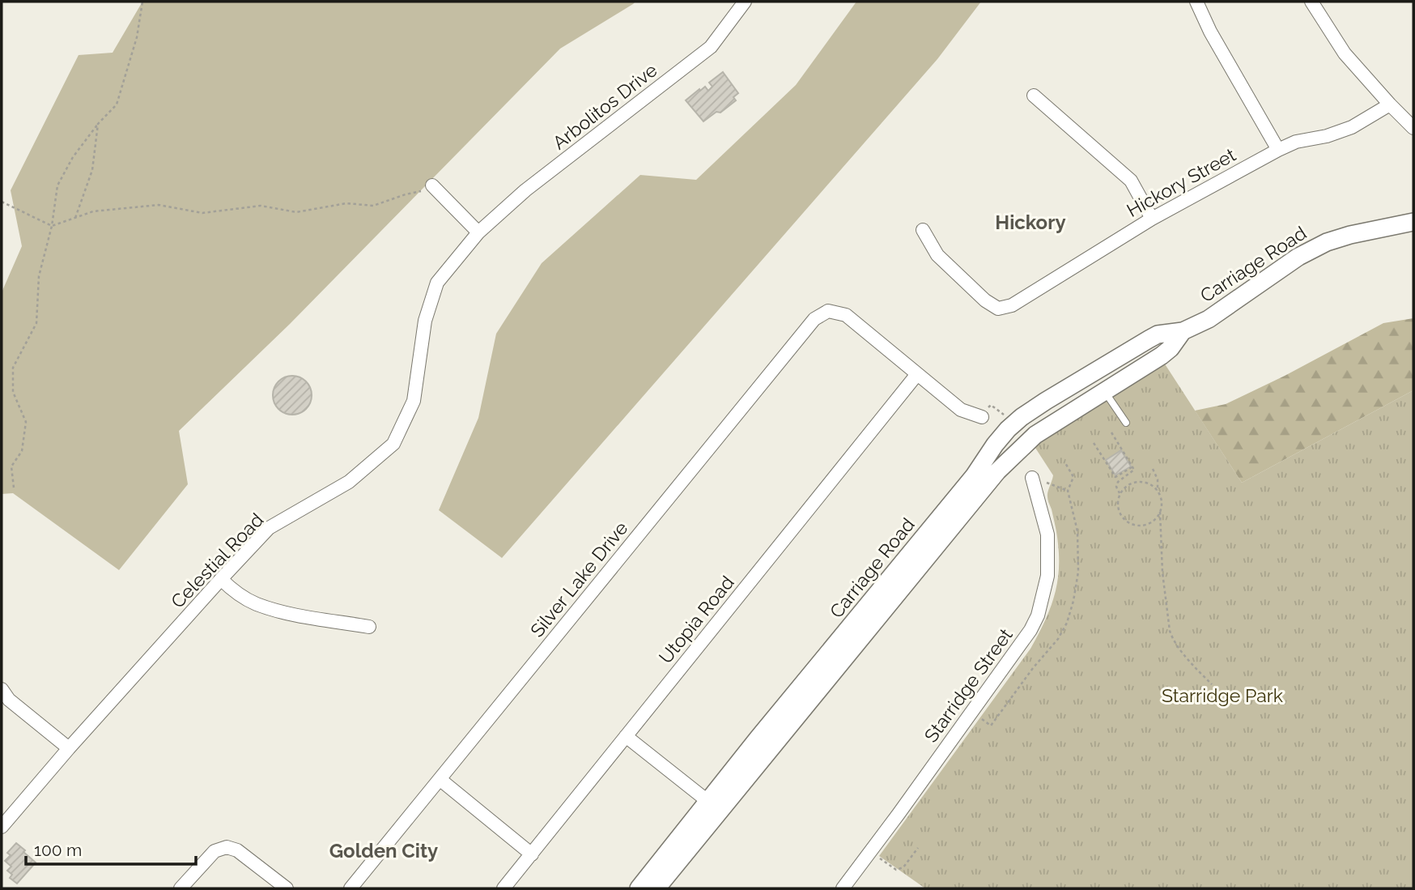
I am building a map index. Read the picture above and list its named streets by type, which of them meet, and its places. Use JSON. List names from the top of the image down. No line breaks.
{"streets":{"street":["Arbolitos Drive","Hickory Street","Carriage Road","Celestial Road","Silver Lake Drive","Utopia Road","Starridge Street"]},"crossings":[["Arbolitos Drive","Celestial Road"],["Silver Lake Drive","Utopia Road"]],"districts":["Hickory","Golden City"],"parks":["Starridge Park"],"scale_bar":"100 m"}
